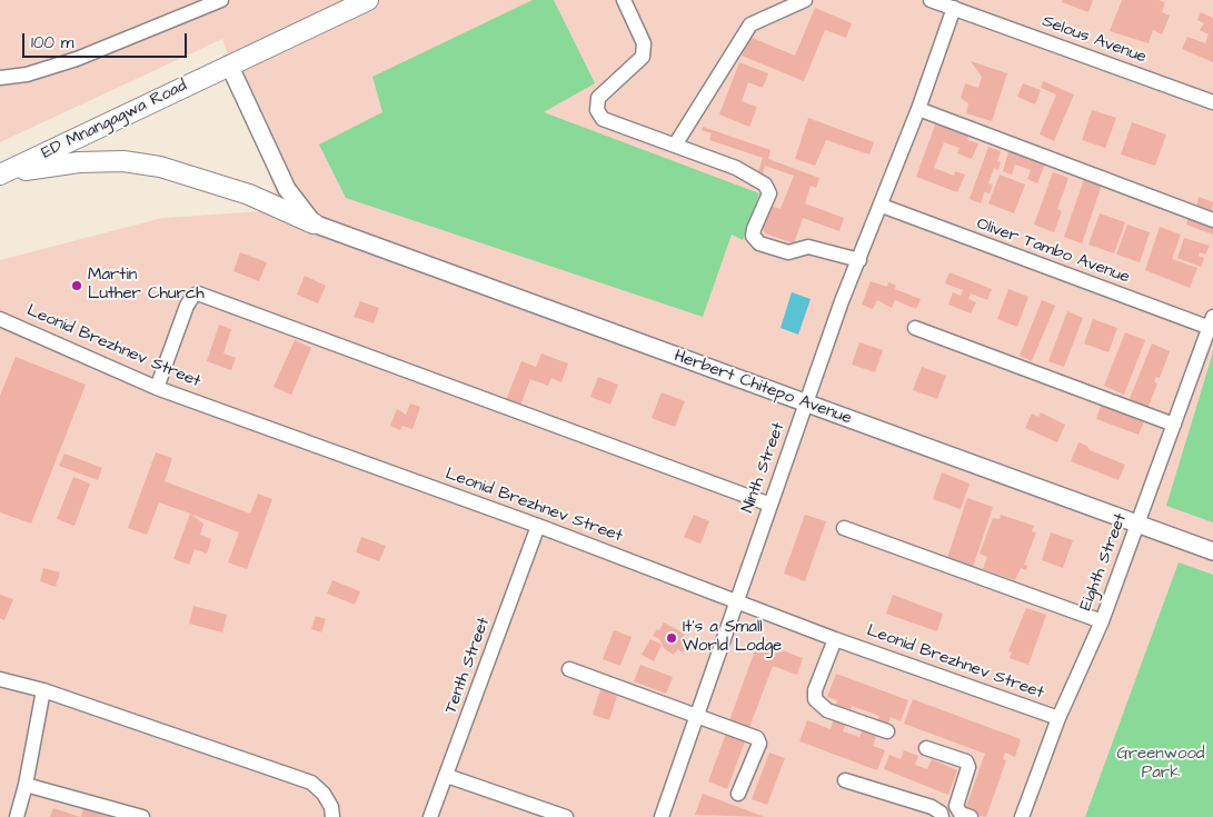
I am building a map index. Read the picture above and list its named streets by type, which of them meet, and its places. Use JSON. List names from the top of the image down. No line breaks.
{"streets":{"highway":["ED Mnangagwa Road"],"main road":["Herbert Chitepo Avenue"],"street":["Selous Avenue","Oliver Tambo Avenue","Leonid Brezhnev Street","Ninth Street","Eighth Street","Tenth Street"]},"crossings":[["Selous Avenue","Ninth Street"],["Oliver Tambo Avenue","Ninth Street"],["Oliver Tambo Avenue","Eighth Street"],["Leonid Brezhnev Street","Ninth Street"],["Leonid Brezhnev Street","Eighth Street"],["Leonid Brezhnev Street","Tenth Street"],["Herbert Chitepo Avenue","Ninth Street"],["Herbert Chitepo Avenue","Eighth Street"]],"parks":["Greenwood Park"],"places":["Martin Luther Church","It's a Small World Lodge"],"scale_bar":"100 m"}
